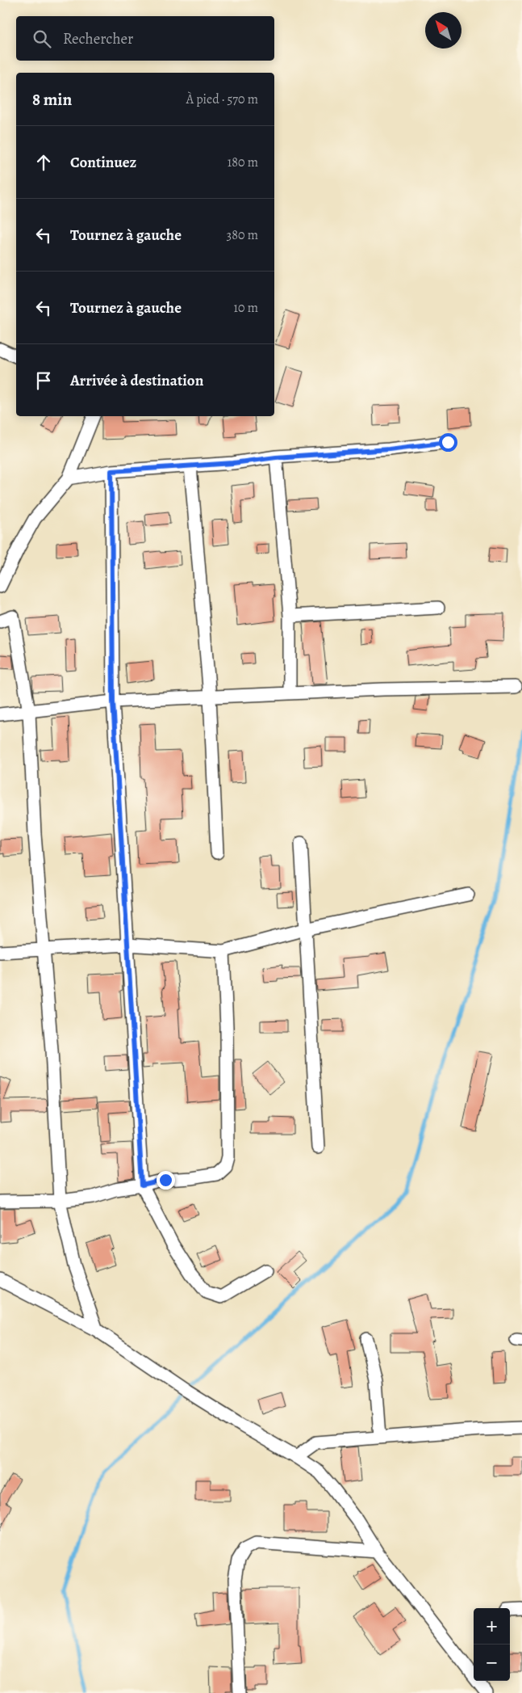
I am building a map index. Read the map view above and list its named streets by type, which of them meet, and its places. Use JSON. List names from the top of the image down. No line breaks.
{"north":"top left","page":{"search":"Rechercher","heading":["8 min","À pied · 570 m"],"list":[["Continuez","180 m"],["Tournez à gauche","380 m"],["Tournez à gauche","10 m"],"Arrivée à destination"],"map_buttons":["+","−"]}}
